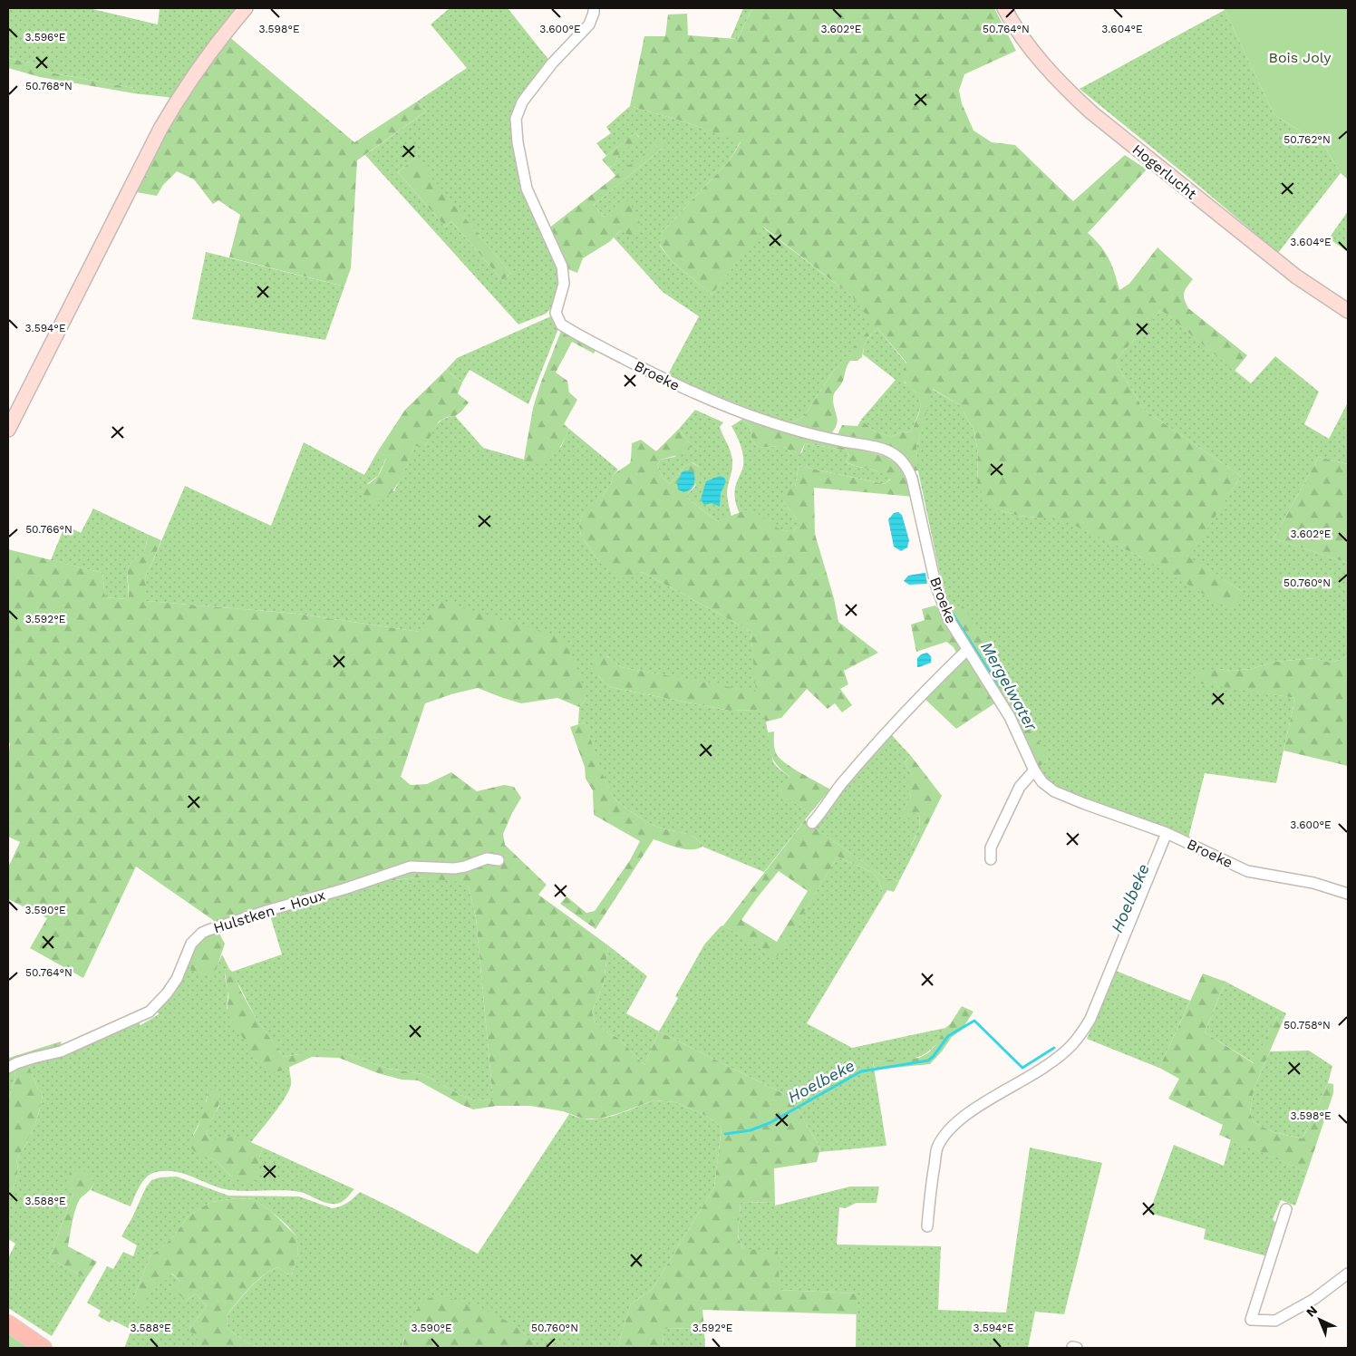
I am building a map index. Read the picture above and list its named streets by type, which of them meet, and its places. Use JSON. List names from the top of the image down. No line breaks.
{"streets":{"main road":["Hogerlucht"],"street":["Broeke","Hulstken - Houx"]},"water":["Mergelwater","Hoelbeke"],"parks":["Bois Joly"],"north":"top left","coordinates":["50.764°N","3.598°E","3.600°E","3.602°E","3.604°E","3.596°E","50.768°N","50.762°N","3.594°E","50.766°N","50.760°N","3.592°E","3.590°E","50.758°N","3.588°E"]}
